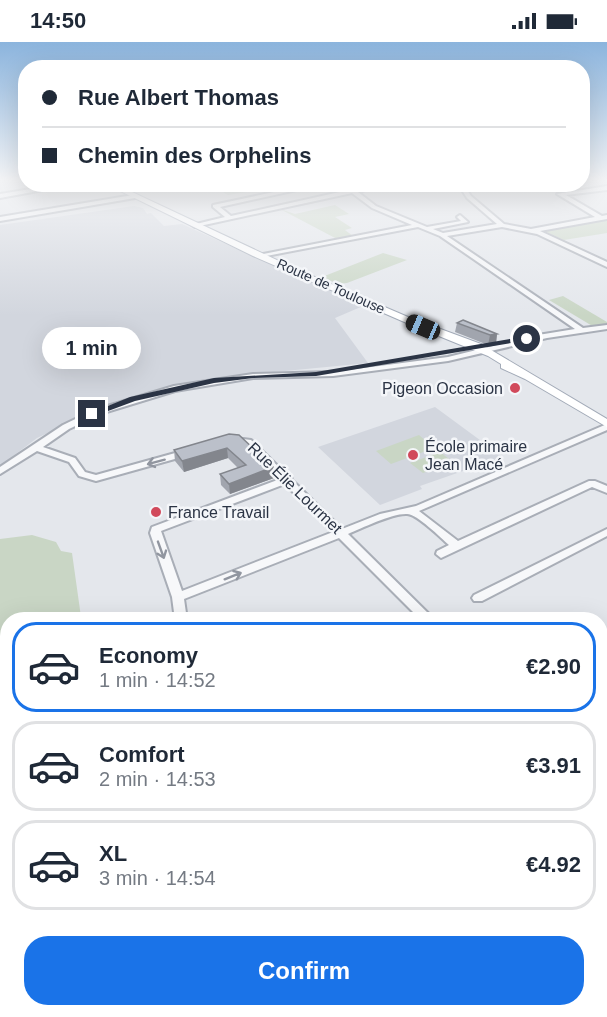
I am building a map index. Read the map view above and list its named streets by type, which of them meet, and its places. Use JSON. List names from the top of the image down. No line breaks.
{"streets":{"main road":["Route de Toulouse"],"street":["Rue Élie Lourmet"]},"places":["Pigeon Occasion","École primaire Jean Macé","France Travail"],"page":{"status":"14:50","banner":["Rue Albert Thomas","Chemin des Orphelins"],"bubble":"1 min","list":[{"name":"Economy","note":"1 min · 14:52","value":"€2.90"},{"name":"Comfort","note":"2 min · 14:53","value":"€3.91"},{"name":"XL","note":"3 min · 14:54","value":"€4.92"}],"buttons":"Confirm"}}
